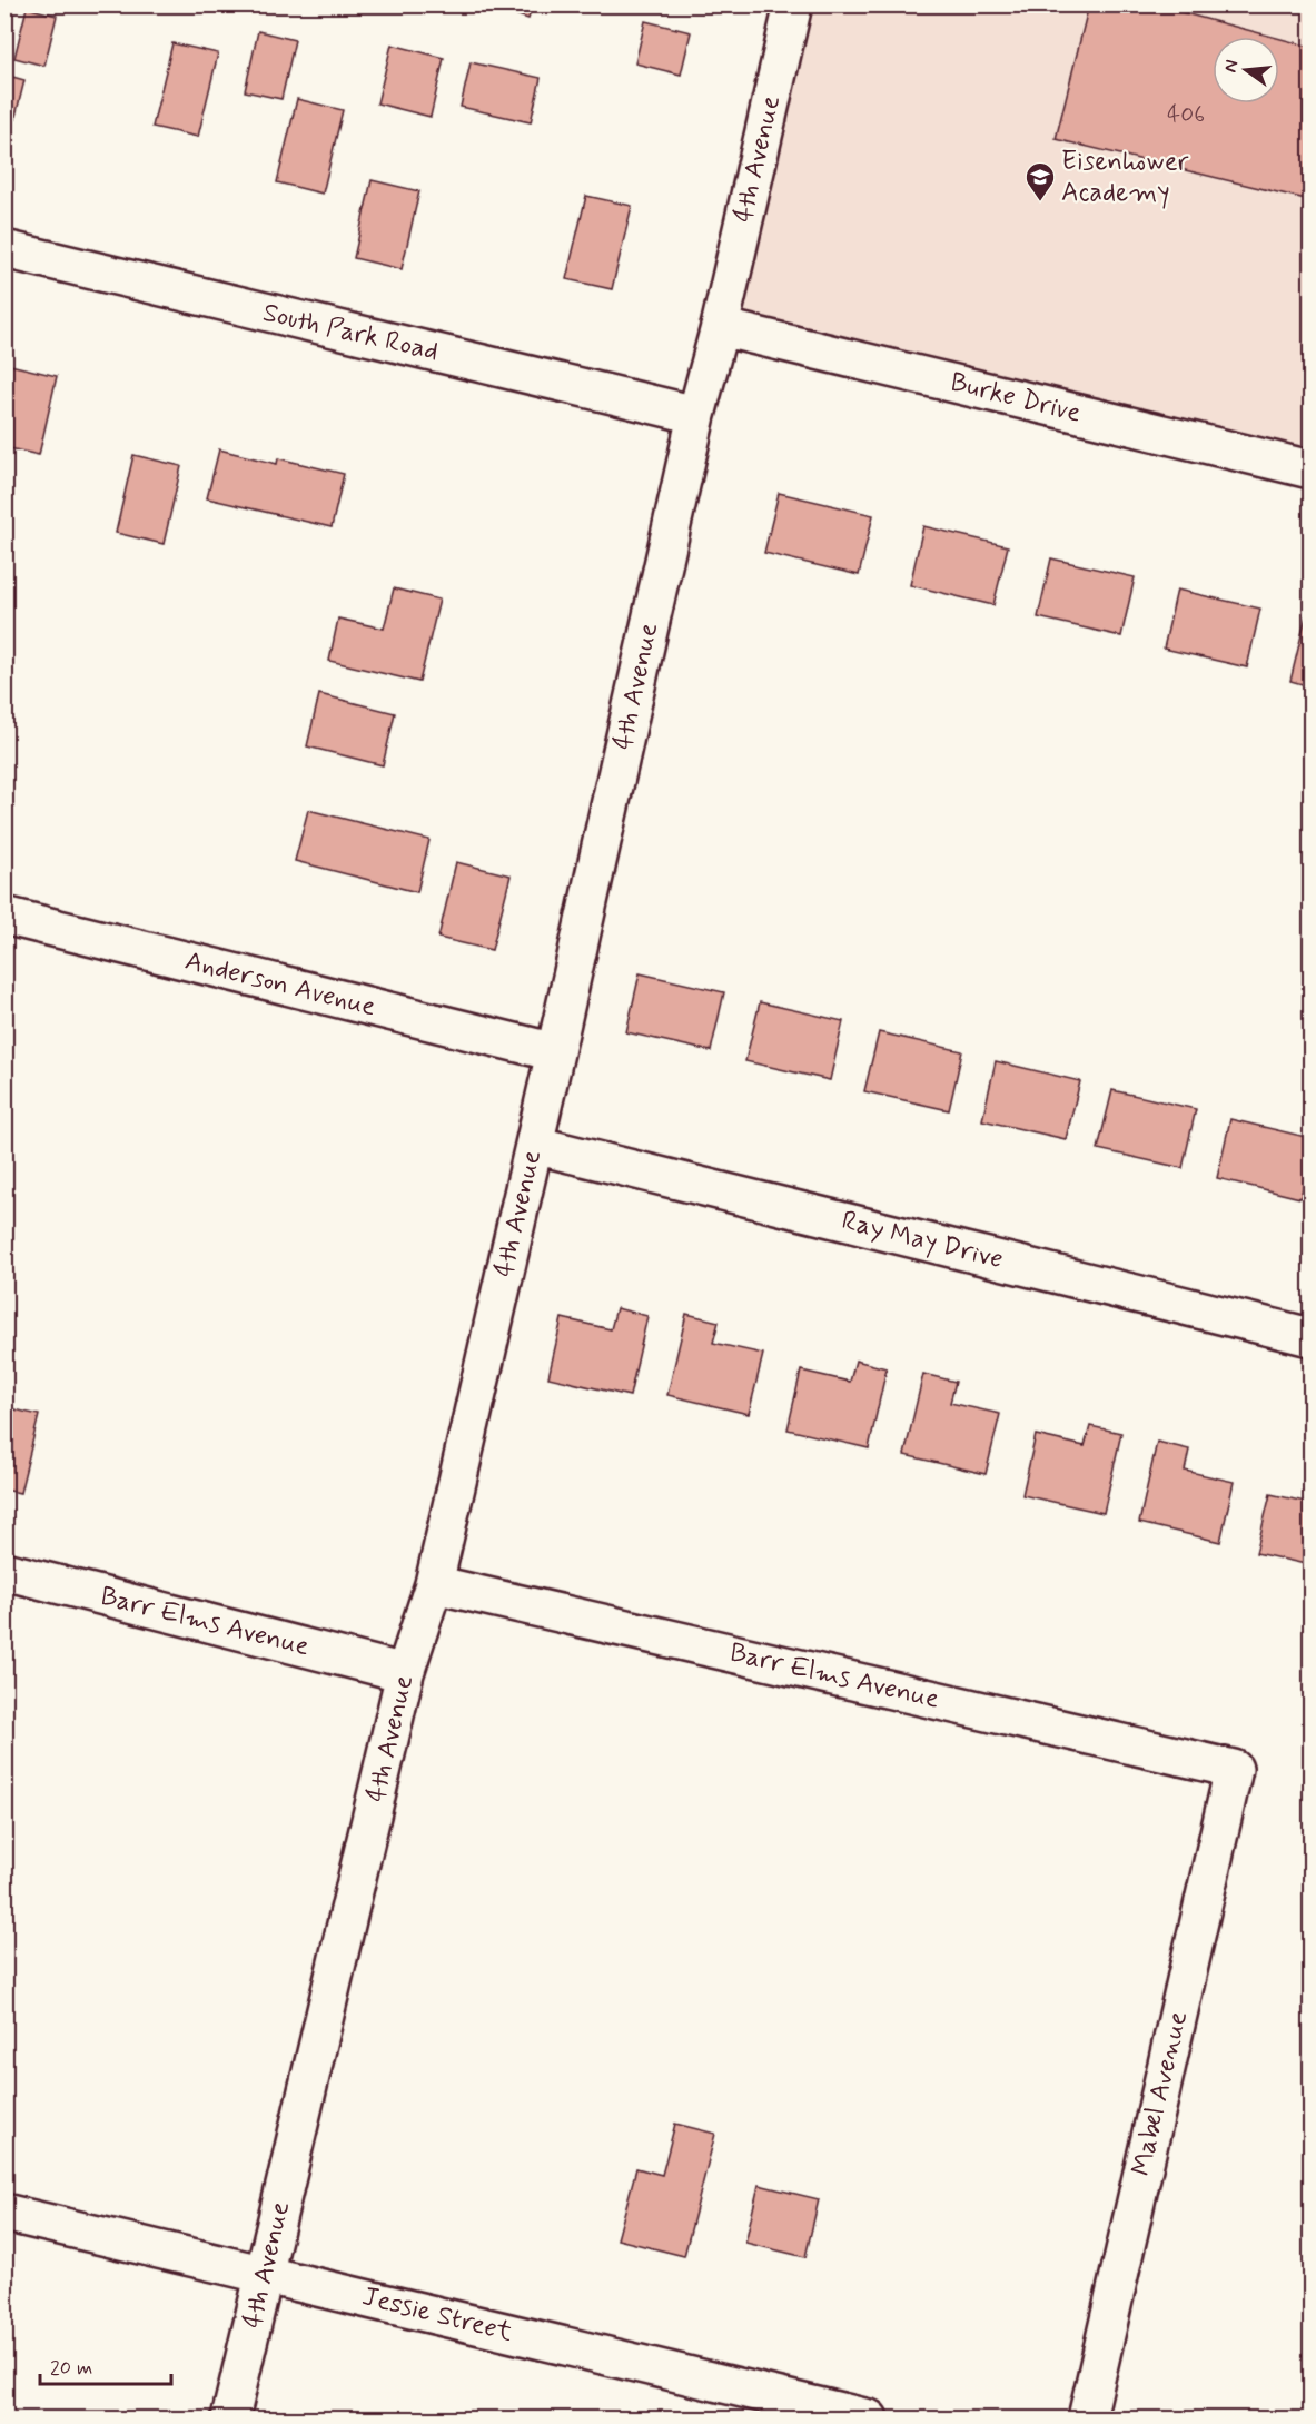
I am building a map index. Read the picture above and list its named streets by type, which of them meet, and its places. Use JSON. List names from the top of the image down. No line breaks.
{"streets":{"street":["4th Avenue","South Park Road","Burke Drive","Anderson Avenue","Ray May Drive","Barr Elms Avenue","Mabel Avenue","Jessie Street"]},"crossings":[["4th Avenue","South Park Road"],["4th Avenue","Burke Drive"],["4th Avenue","Anderson Avenue"],["4th Avenue","Ray May Drive"],["4th Avenue","Barr Elms Avenue"],["4th Avenue","Jessie Street"],["Barr Elms Avenue","Mabel Avenue"]],"places":{"school or university":["Eisenhower Academy"]},"house_numbers":["406"],"scale_bar":"20 m","north":"left"}
